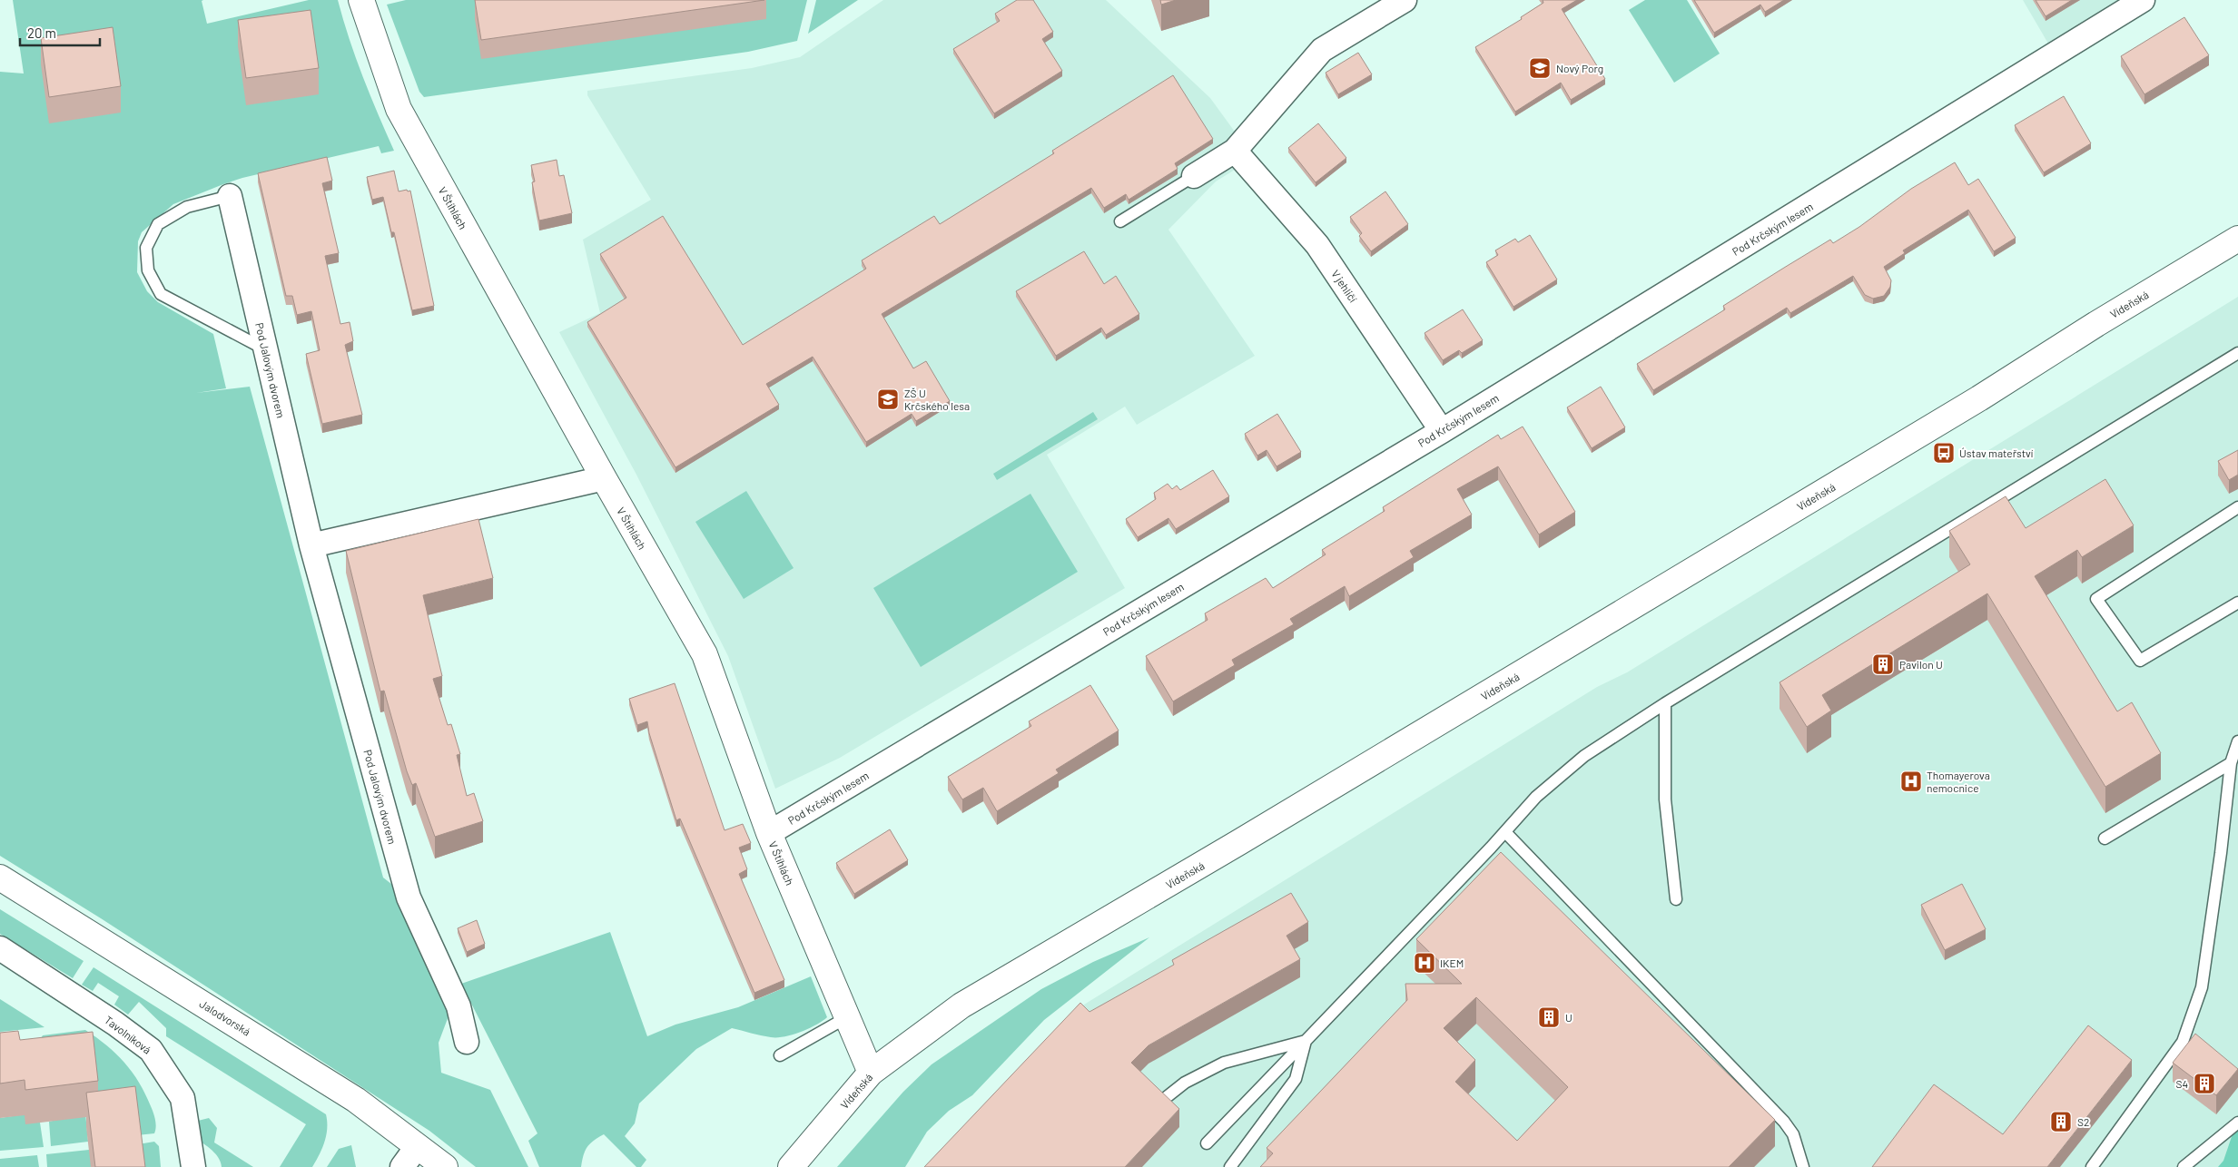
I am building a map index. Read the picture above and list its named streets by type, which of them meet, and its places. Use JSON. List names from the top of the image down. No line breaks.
{"streets":{"street":["V Štíhlách","Pod Krčským lesem","V jehličí","Vídeňská","Pod Jalovým dvorem","Jalodvorská","Tavolníková"]},"crossings":[["V Štíhlách","Pod Krčským lesem"],["V Štíhlách","Vídeňská"],["Pod Krčským lesem","V jehličí"]],"places":{"school or university":["Nový Porg","ZŠ U Krčského lesa"],"bus stop":["Ústav mateřství"],"building":["Pavilon U","U","S4","S2"],"hospital":["Thomayerova nemocnice","IKEM"]},"scale_bar":"20 m"}
